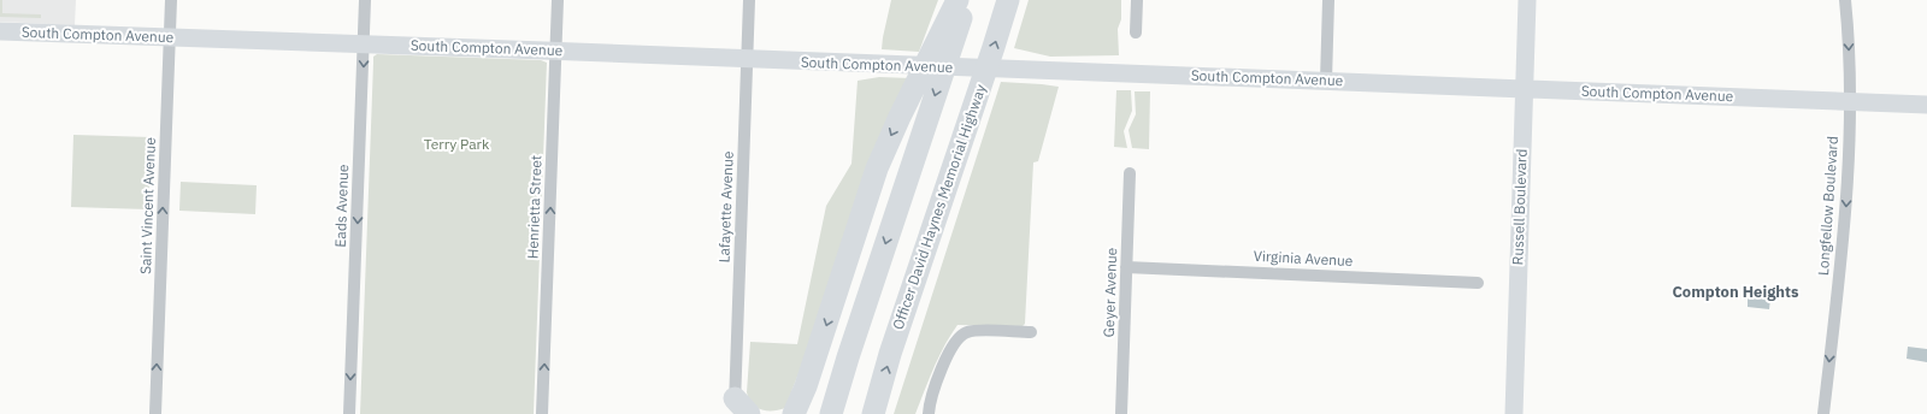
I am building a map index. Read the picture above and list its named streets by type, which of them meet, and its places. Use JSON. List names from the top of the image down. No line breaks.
{"streets":{"highway":["Officer David Haynes Memorial Highway"],"main road":["South Compton Avenue","Russell Boulevard"],"street":["Saint Vincent Avenue","Eads Avenue","Longfellow Boulevard","Henrietta Street","Lafayette Avenue","Virginia Avenue","Geyer Avenue"]},"crossings":[["South Compton Avenue","Saint Vincent Avenue"],["South Compton Avenue","Eads Avenue"],["South Compton Avenue","Longfellow Boulevard"],["South Compton Avenue","Henrietta Street"],["South Compton Avenue","Lafayette Avenue"],["South Compton Avenue","Russell Boulevard"],["Virginia Avenue","Geyer Avenue"]],"one_way":["Saint Vincent Avenue","Eads Avenue","Longfellow Boulevard","Henrietta Street"],"districts":["Compton Heights"],"parks":["Terry Park"]}
